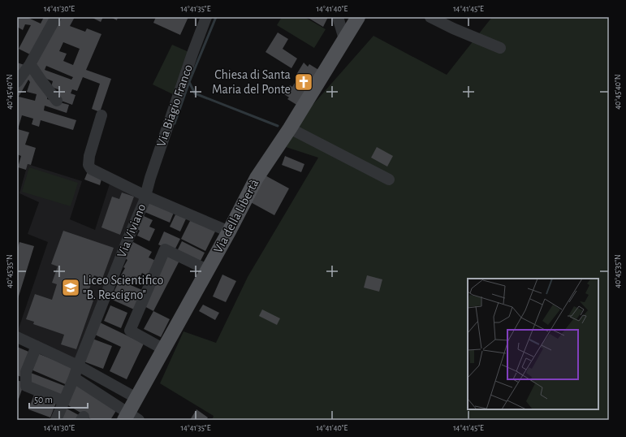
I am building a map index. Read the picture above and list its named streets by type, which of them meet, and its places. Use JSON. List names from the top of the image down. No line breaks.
{"streets":{"main road":["Via della Libertà"],"street":["Via Biagio Franco","Via Viviano"]},"crossings":[["Via Biagio Franco","Via Viviano"]],"places":{"church":["Chiesa di Santa Maria del Ponte"],"school or university":["Liceo Scientifico \"B. Rescigno\""]},"scale_bar":"50 m","coordinates":["14°41'30\"E","14°41'35\"E","14°41'40\"E","14°41'45\"E","40°45'40\"N","40°45'35\"N"]}
